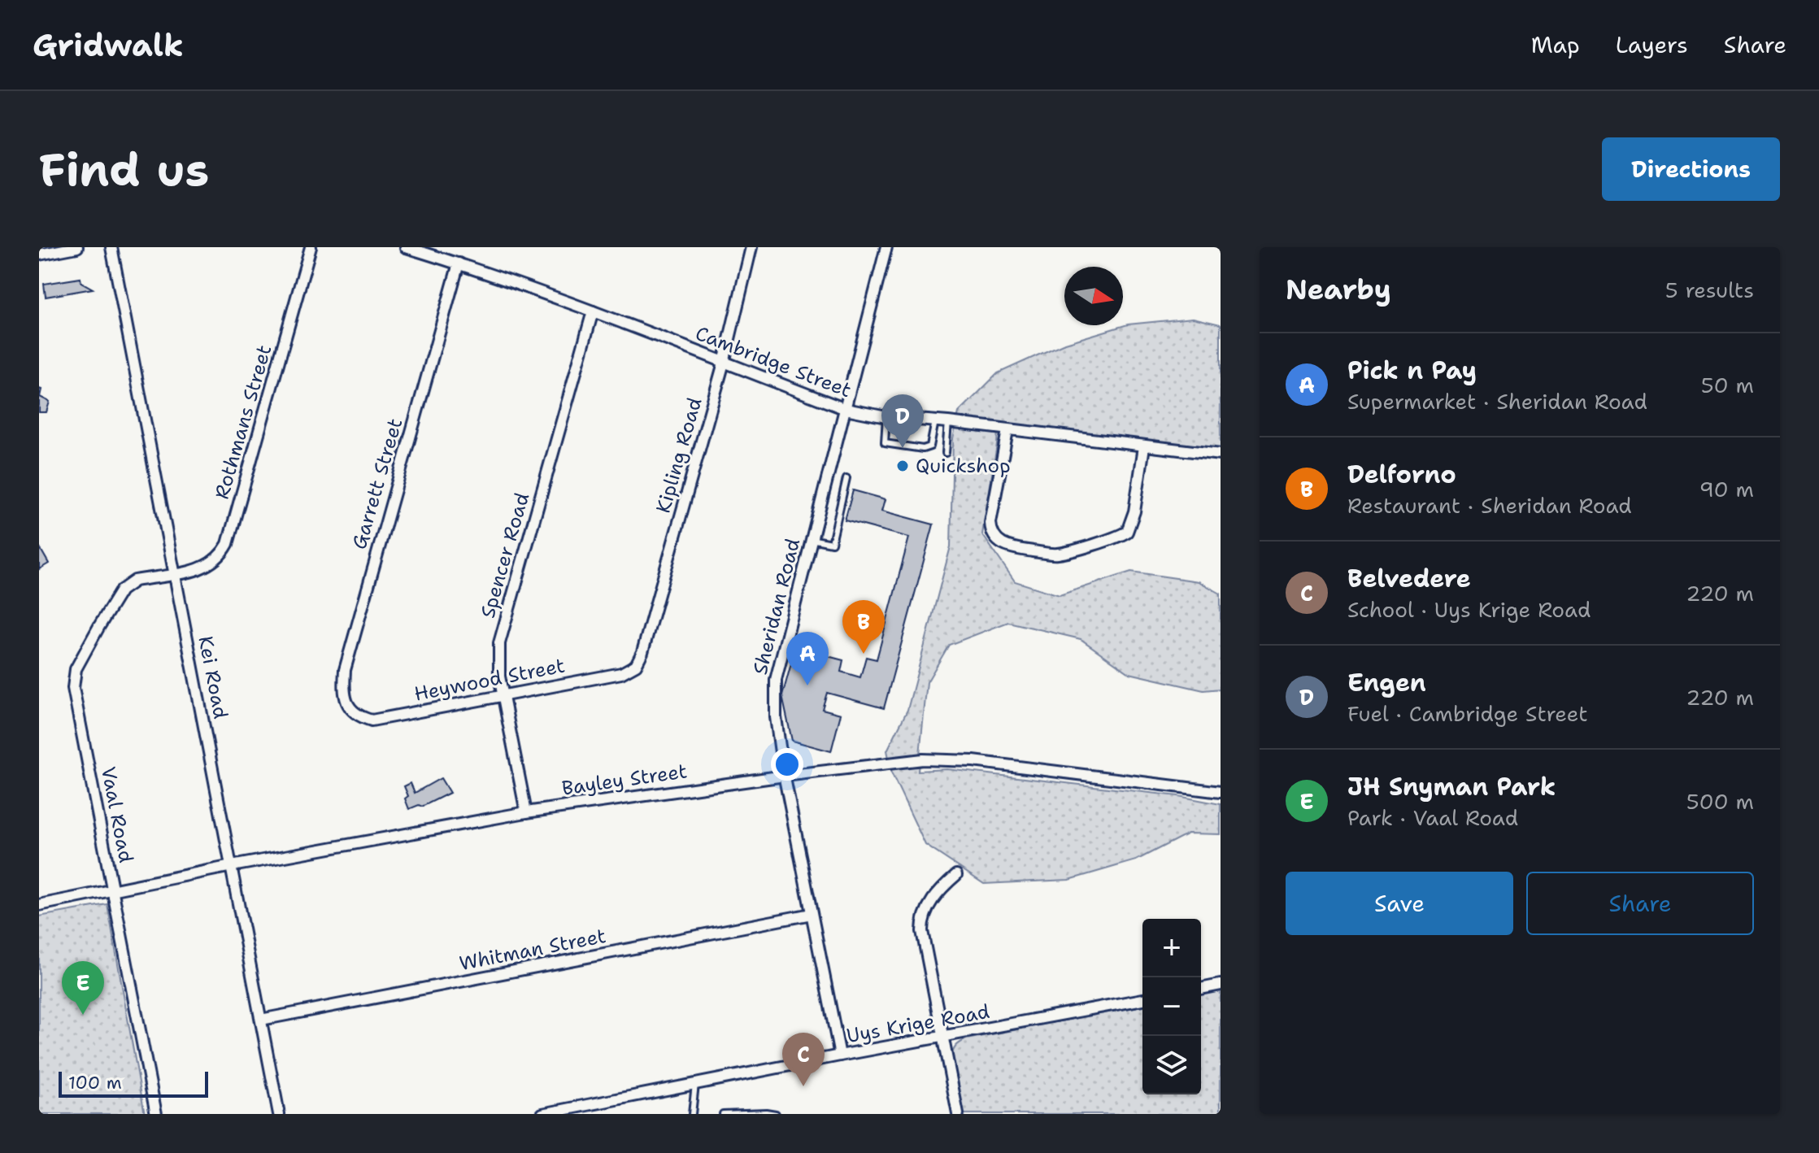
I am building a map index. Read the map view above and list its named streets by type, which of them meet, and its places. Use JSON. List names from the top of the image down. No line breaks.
{"streets":{"street":["Cambridge Street","Rothmans Street","Kipling Road","Garrett Street","Spencer Road","Sheridan Road","Kei Road","Heywood Street","Bayley Street","Vaal Road","Whitman Street","Uys Krige Road"]},"crossings":[["Cambridge Street","Kipling Road"],["Cambridge Street","Garrett Street"],["Cambridge Street","Spencer Road"],["Cambridge Street","Sheridan Road"],["Rothmans Street","Kei Road"],["Rothmans Street","Vaal Road"],["Kipling Road","Heywood Street"],["Garrett Street","Heywood Street"],["Spencer Road","Heywood Street"],["Spencer Road","Bayley Street"],["Sheridan Road","Bayley Street"],["Sheridan Road","Whitman Street"],["Sheridan Road","Uys Krige Road"],["Kei Road","Bayley Street"],["Kei Road","Vaal Road"],["Kei Road","Whitman Street"],["Bayley Street","Vaal Road"]],"places":["Quickshop"],"scale_bar":"100 m","north":"right","page":{"header":"Gridwalk","nav":["Map","Layers","Share"],"buttons":["Directions",["Save","Share"]],"title":"Find us","heading":["Nearby","5 results"],"list":[{"mark":"A","name":"Pick n Pay","note":"Supermarket · Sheridan Road","value":"50 m"},{"mark":"B","name":"Delforno","note":"Restaurant · Sheridan Road","value":"90 m"},{"mark":"C","name":"Belvedere","note":"School · Uys Krige Road","value":"220 m"},{"mark":"D","name":"Engen","note":"Fuel · Cambridge Street","value":"220 m"},{"mark":"E","name":"JH Snyman Park","note":"Park · Vaal Road","value":"500 m"}],"pins":["D","B","A","E","C"],"map_buttons":["+","−"],"scale":"100 m"}}
